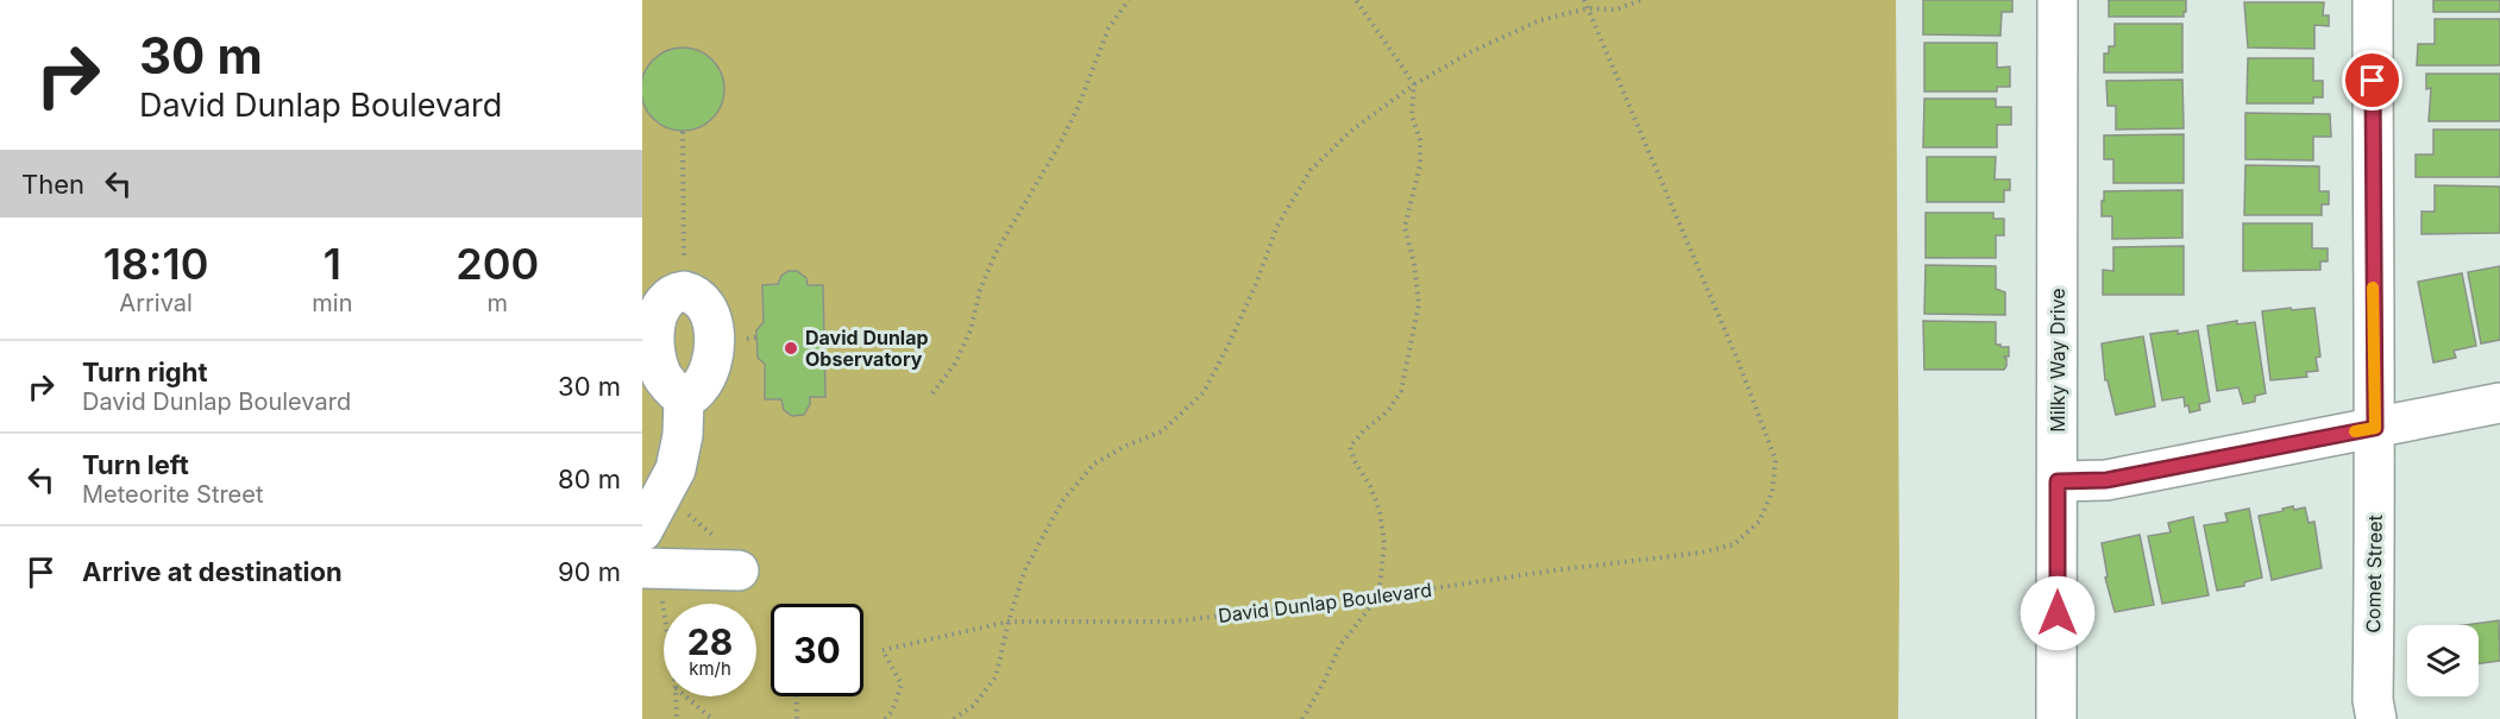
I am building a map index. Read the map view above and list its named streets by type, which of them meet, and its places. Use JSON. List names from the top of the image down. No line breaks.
{"streets":{"street":["Milky Way Drive","Comet Street"],"path":["David Dunlap Boulevard"]},"places":["David Dunlap Observatory"],"page":{"turn":["30 m","David Dunlap Boulevard"],"then":"Then","eta":["18:10","Arrival","1","min","200","m"],"list":[{"name":"Turn right","note":"David Dunlap Boulevard","value":"30 m"},{"name":"Turn left","note":"Meteorite Street","value":"80 m"},{"name":"Arrive at destination","value":"90 m"}],"speed":"28 km/h","limit":"30"}}
